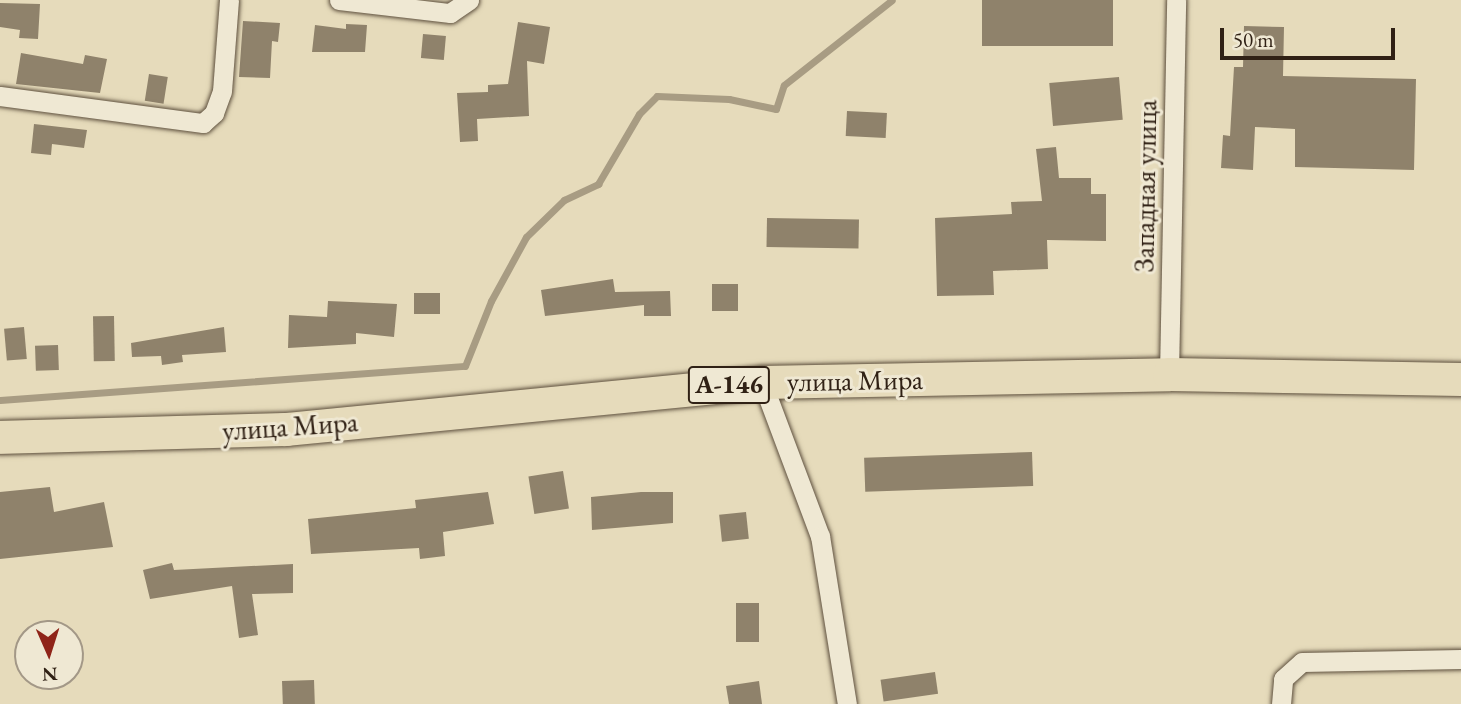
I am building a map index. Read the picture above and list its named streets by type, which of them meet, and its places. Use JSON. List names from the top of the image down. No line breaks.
{"streets":{"highway":["улица Мира","А-146"],"street":["Западная улица"]},"crossings":[["Западная улица","улица Мира"]],"scale_bar":"50 m","north":"bottom"}
